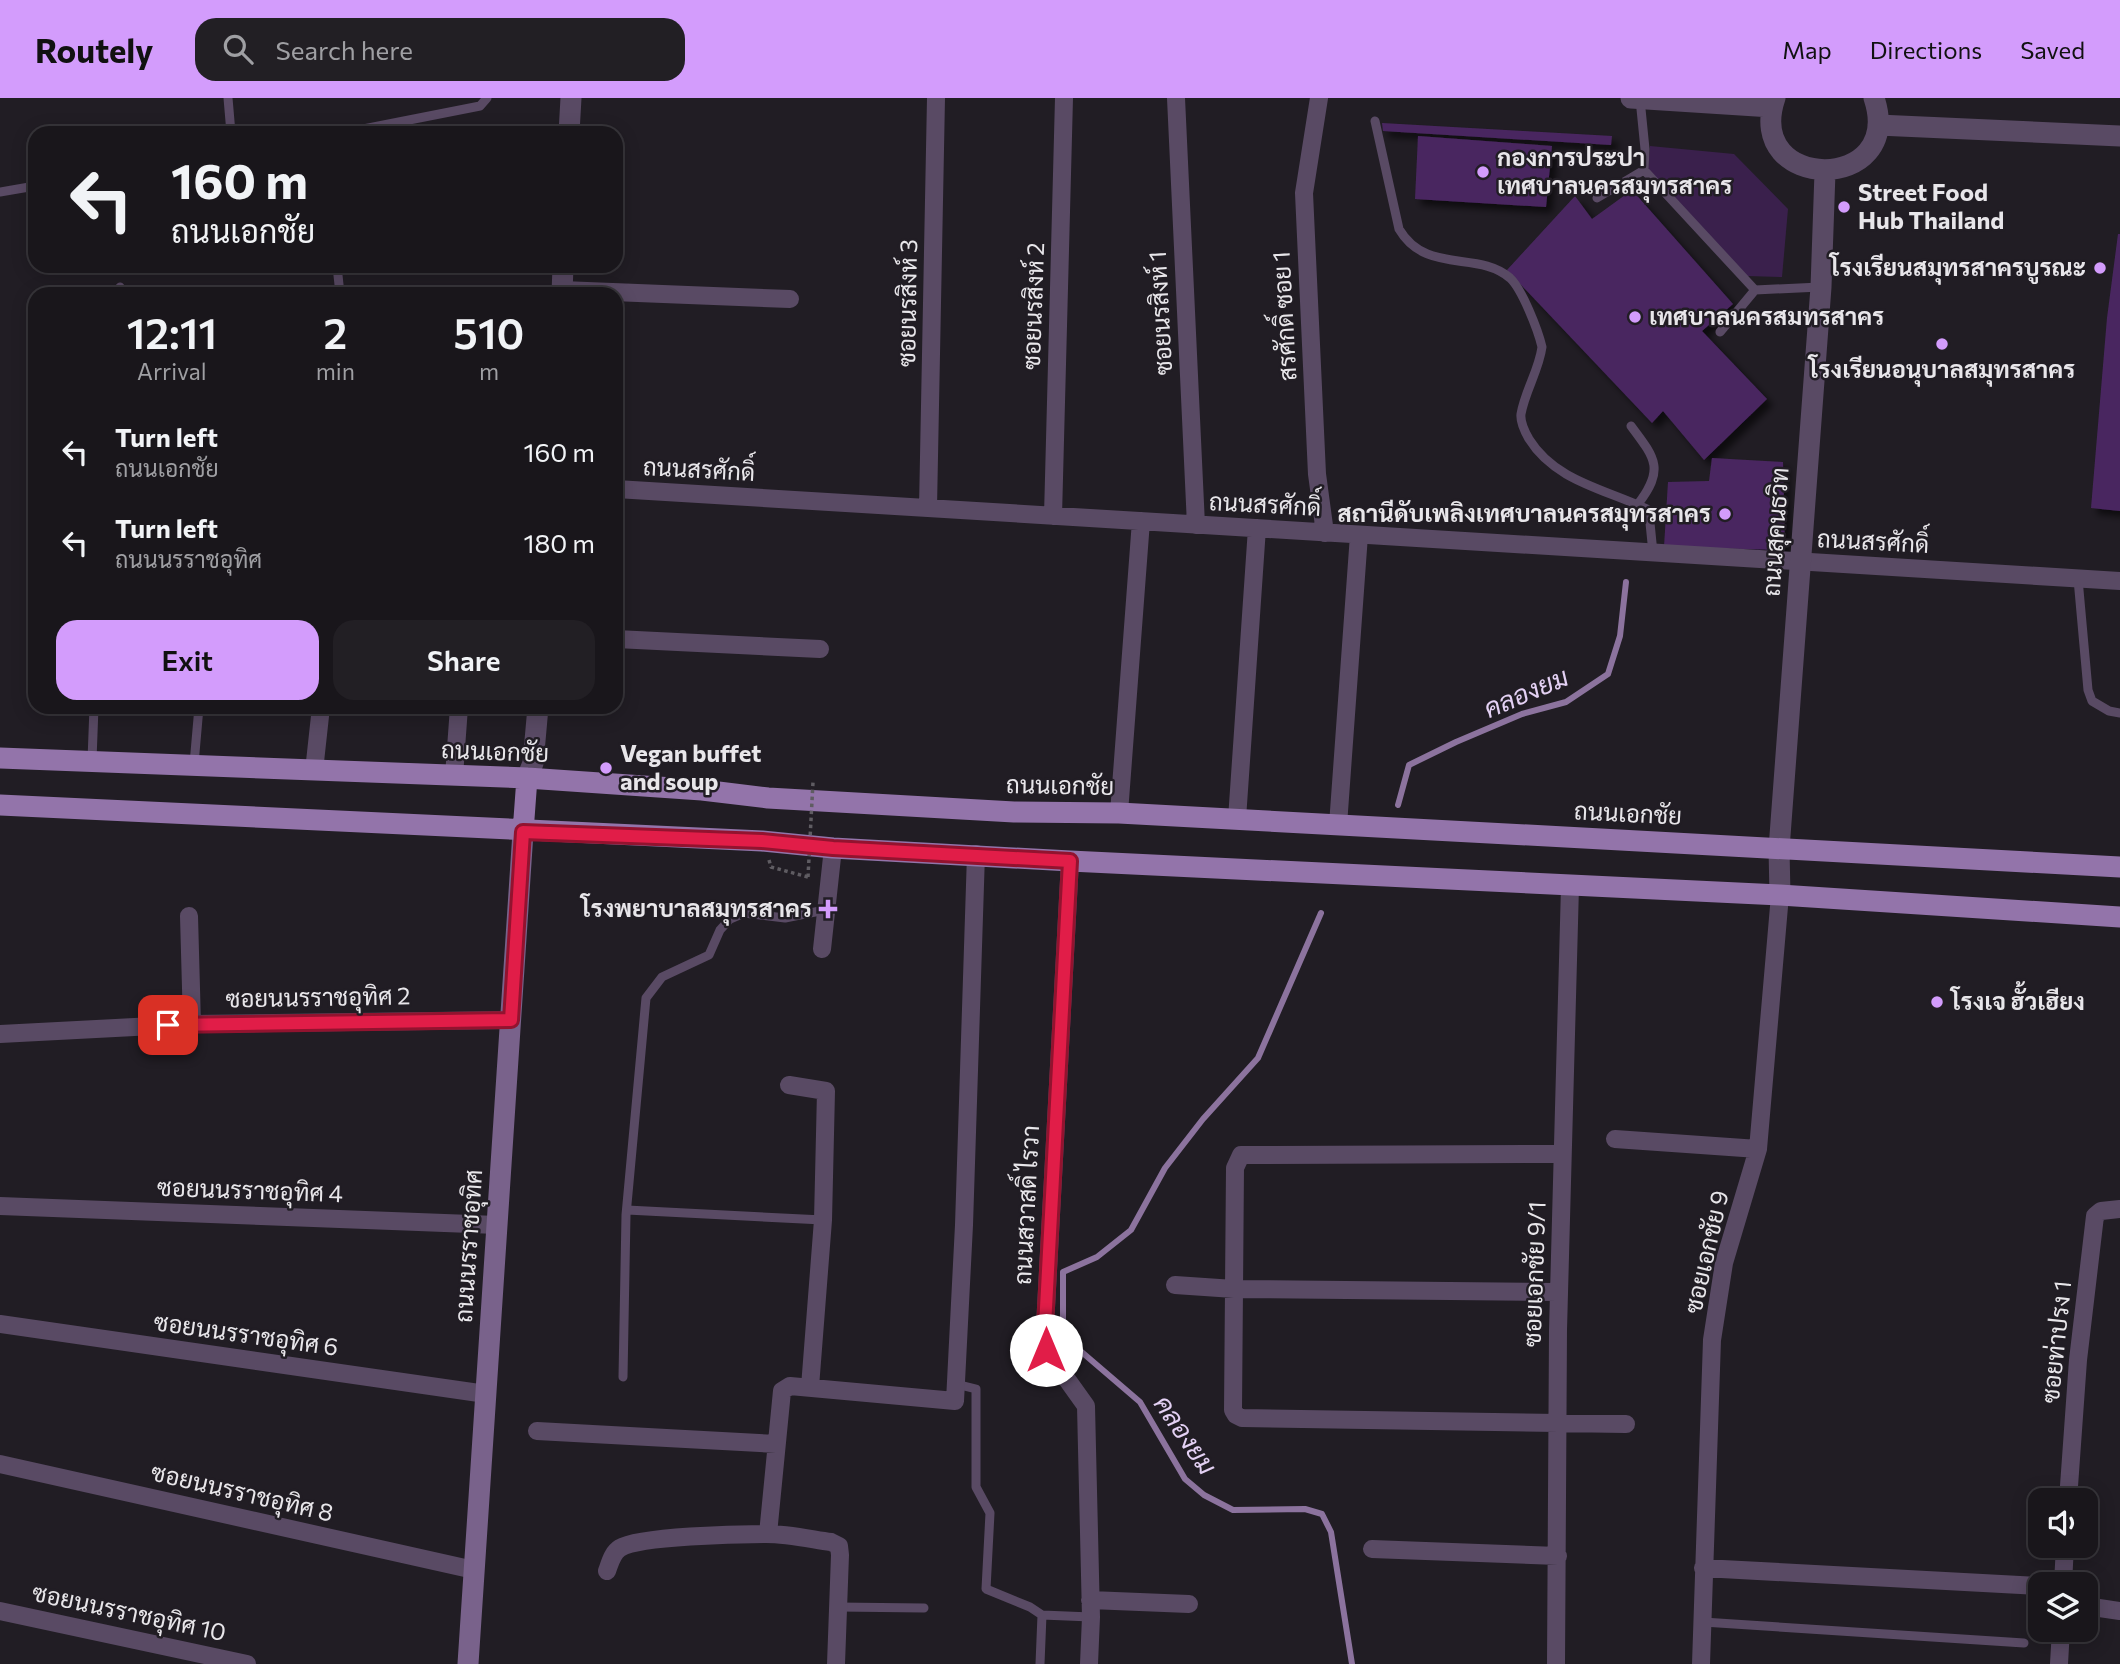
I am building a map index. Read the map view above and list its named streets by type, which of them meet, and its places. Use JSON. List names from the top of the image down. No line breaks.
{"streets":{"main road":["ถนนเอกชัย","ถนนนรราชอุทิศ"],"street":["ซอยนรสิงห์ 3","ซอยนรสิงห์ 2","ซอยนรสิงห์ 1","สรศักดิ์ ซอย 1","ถนนสรศักดิ์","ถนนสุคนธวิท","ซอยนนรราชอุทิศ 2","ซอยนนรราชอุทิศ 4","ถนนสวาสดิ์ ไรวา","ซอยเอกชัย 9","ซอยเอกชัย 9/1","ซอยนนรราชอุทิศ 6","ซอยท่าปรง 1","ซอยนนรราชอุทิศ 8","ซอยนนรราชอุทิศ 10"]},"crossings":[["ซอยนรสิงห์ 3","ถนนสรศักดิ์"],["ซอยนรสิงห์ 2","ถนนสรศักดิ์"],["ซอยนรสิงห์ 1","ถนนสรศักดิ์"],["สรศักดิ์ ซอย 1","ถนนสรศักดิ์"],["ถนนสรศักดิ์","ถนนสุคนธวิท"],["ถนนสุคนธวิท","ถนนเอกชัย"],["ถนนสุคนธวิท","ซอยเอกชัย 9"],["ซอยนนรราชอุทิศ 2","ถนนนรราชอุทิศ"],["ซอยนนรราชอุทิศ 4","ถนนนรราชอุทิศ"],["ถนนนรราชอุทิศ","ซอยนนรราชอุทิศ 6"],["ถนนนรราชอุทิศ","ซอยนนรราชอุทิศ 8"]],"water":["คลองยม"],"places":{"other":["กองการประปา เทศบาลนครสมุทรสาคร","Street Food Hub Thailand","โรงเรียนสมุทรสาครบูรณะ","เทศบาลนครสมทรสาคร","โรงเรียนอนุบาลสมุทรสาคร","สถานีดับเพลิงเทศบาลนครสมุทรสาคร","Vegan buffet and soup","โรงเจ ฮั้วเฮียง"],"health":["โรงพยาบาลสมุทรสาคร"]},"page":{"header":"Routely","search":"Search here","nav":["Map","Directions","Saved"],"turn":["160 m","ถนนเอกชัย"],"eta":["12:11","Arrival","2","min","510","m"],"list":[{"name":"Turn left","note":"ถนนเอกชัย","value":"160 m"},{"name":"Turn left","note":"ถนนนรราชอุทิศ","value":"180 m"}],"buttons":["Exit","Share"]}}
